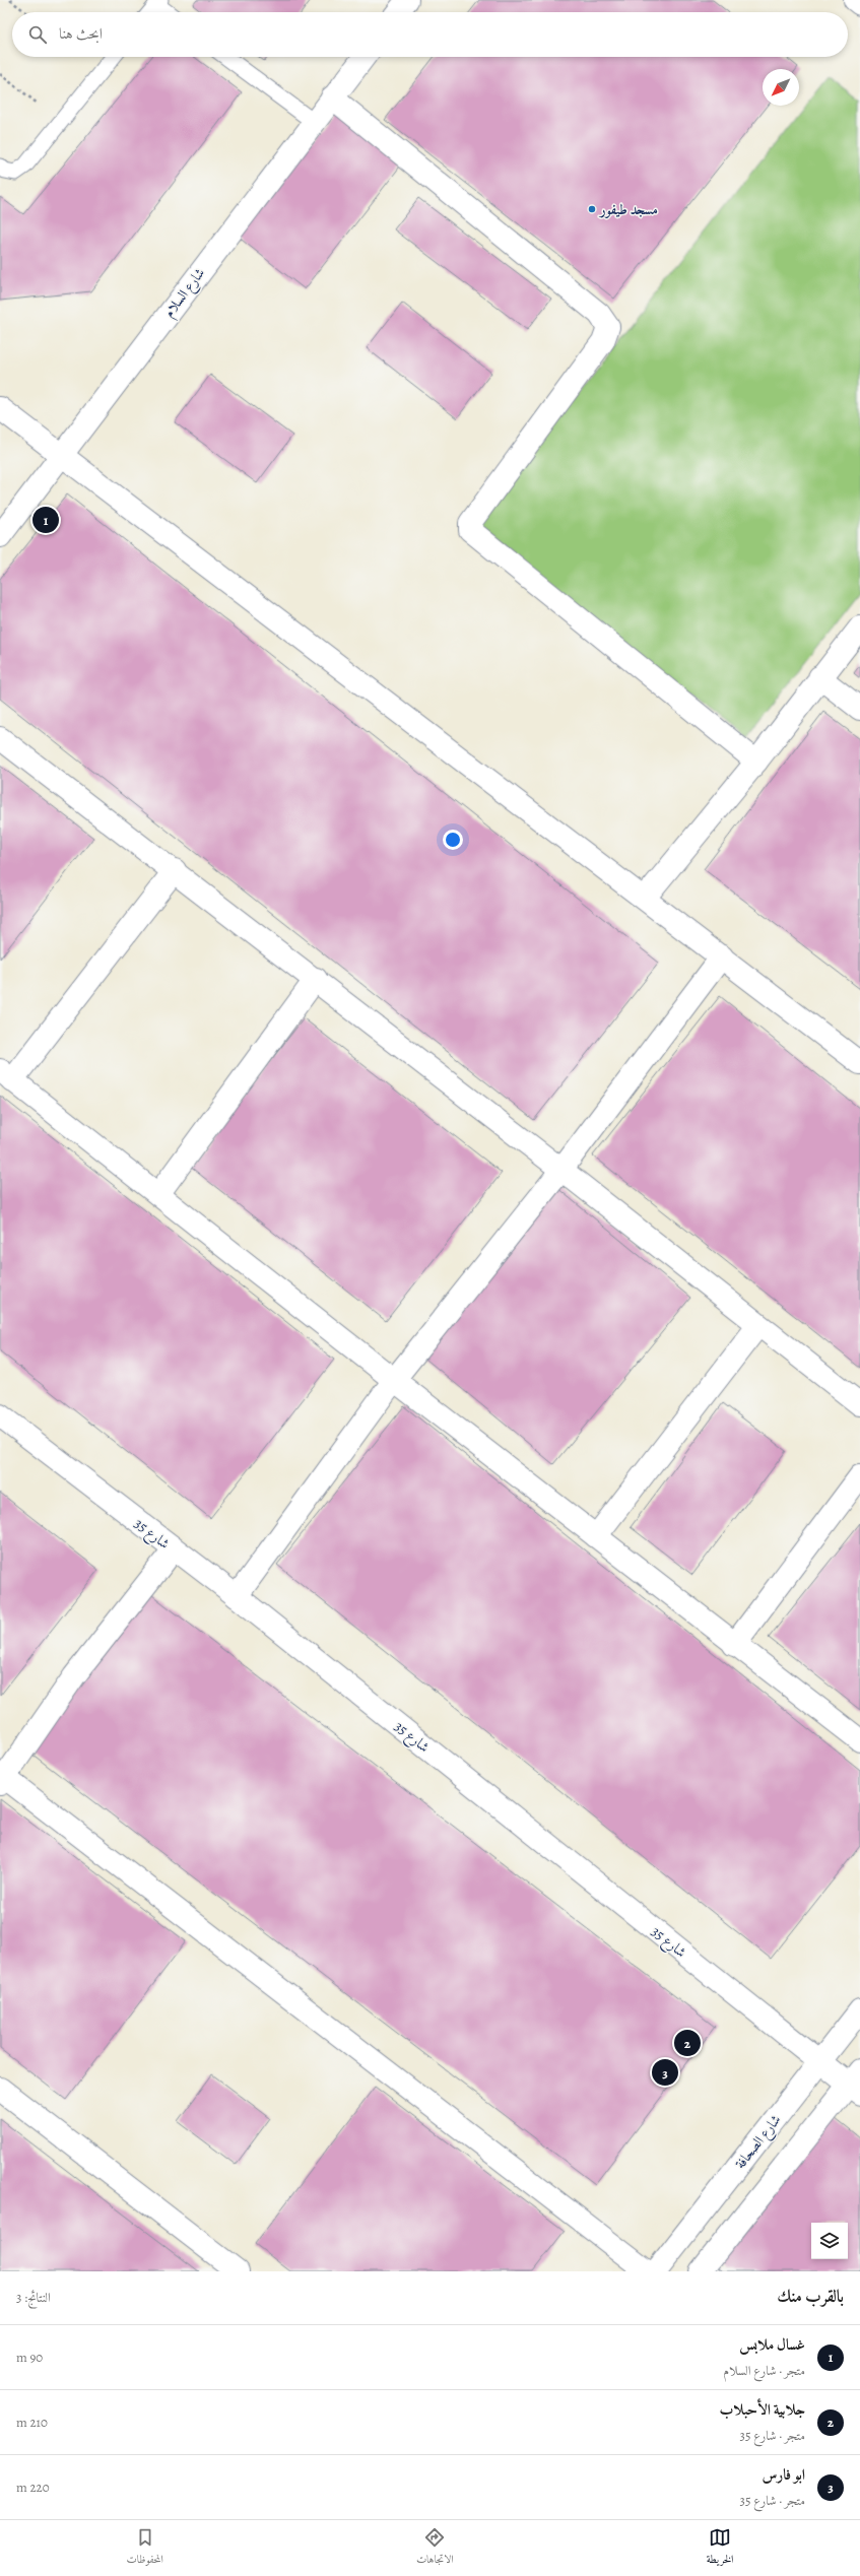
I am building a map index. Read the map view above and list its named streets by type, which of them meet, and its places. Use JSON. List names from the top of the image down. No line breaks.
{"streets":{"street":["شارع السلام","شارع 35","شارع الصحافة"]},"crossings":[["شارع 35","شارع الصحافة"]],"places":["مسجد طيفور"],"north":"bottom left","page":{"search":"ابحث هنا","pins":["1","2","3"],"heading":["بالقرب منك","النتائج: 3"],"list":[{"mark":"1","name":"غسال ملابس","note":"متجر · شارع السلام","value":"90 m"},{"mark":"2","name":"جلابية الأحبلاب","note":"متجر · شارع 35","value":"210 m"},{"mark":"3","name":"ابو فارس","note":"متجر · شارع 35","value":"220 m"}],"nav":["الخريطة","الاتجاهات","المحفوظات"]}}
